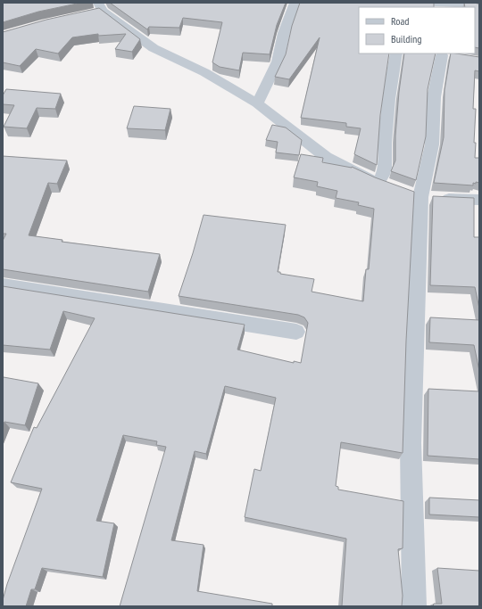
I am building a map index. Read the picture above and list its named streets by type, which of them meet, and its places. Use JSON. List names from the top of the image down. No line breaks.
{"legend":["Road","Building"]}
